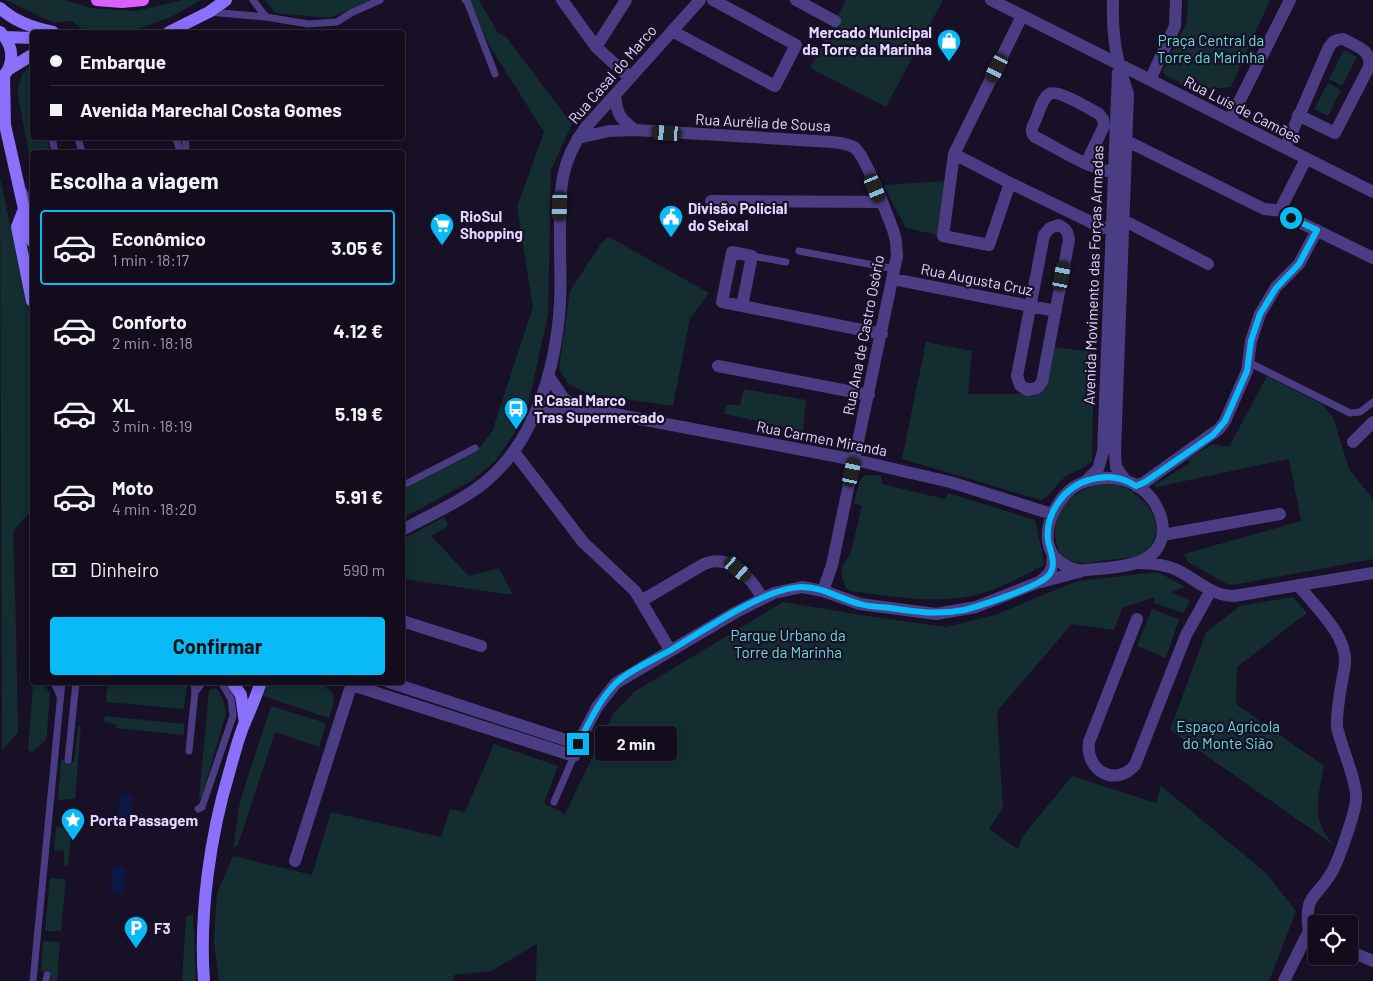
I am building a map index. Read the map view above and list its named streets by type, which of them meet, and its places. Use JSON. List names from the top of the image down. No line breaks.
{"streets":{"street":["Rua Casal do Marco","Rua Luís de Camões","Rua Aurélia de Sousa","Avenida Movimento das Forças Armadas","Rua Augusta Cruz","Rua Ana de Castro Osório","Rua Carmen Miranda"]},"crossings":[["Rua Casal do Marco","Rua Aurélia de Sousa"],["Rua Casal do Marco","Rua Carmen Miranda"],["Rua Luís de Camões","Avenida Movimento das Forças Armadas"],["Rua Aurélia de Sousa","Rua Ana de Castro Osório"],["Avenida Movimento das Forças Armadas","Rua Carmen Miranda"],["Rua Augusta Cruz","Rua Ana de Castro Osório"],["Rua Ana de Castro Osório","Rua Carmen Miranda"]],"parks":["Praça Central da Torre da Marinha","Parque Urbano da Torre da Marinha","Espaço Agrícola do Monte Sião"],"places":{"shop":["Mercado Municipal da Torre da Marinha"],"public building":["Divisão Policial do Seixal"],"supermarket":["RioSul Shopping"],"bus stop":["R Casal Marco Tras Supermercado"],"place":["Porta Passagem"],"parking":["F3"]},"page":{"banner":["Embarque","Avenida Marechal Costa Gomes"],"heading":"Escolha a viagem","list":[{"name":"Econômico","note":"1 min · 18:17","value":"3.05 €"},{"name":"Conforto","note":"2 min · 18:18","value":"4.12 €"},{"name":"XL","note":"3 min · 18:19","value":"5.19 €"},{"name":"Moto","note":"4 min · 18:20","value":"5.91 €"}],"pay":["Dinheiro","590 m"],"buttons":"Confirmar","bubble":"2 min"}}
